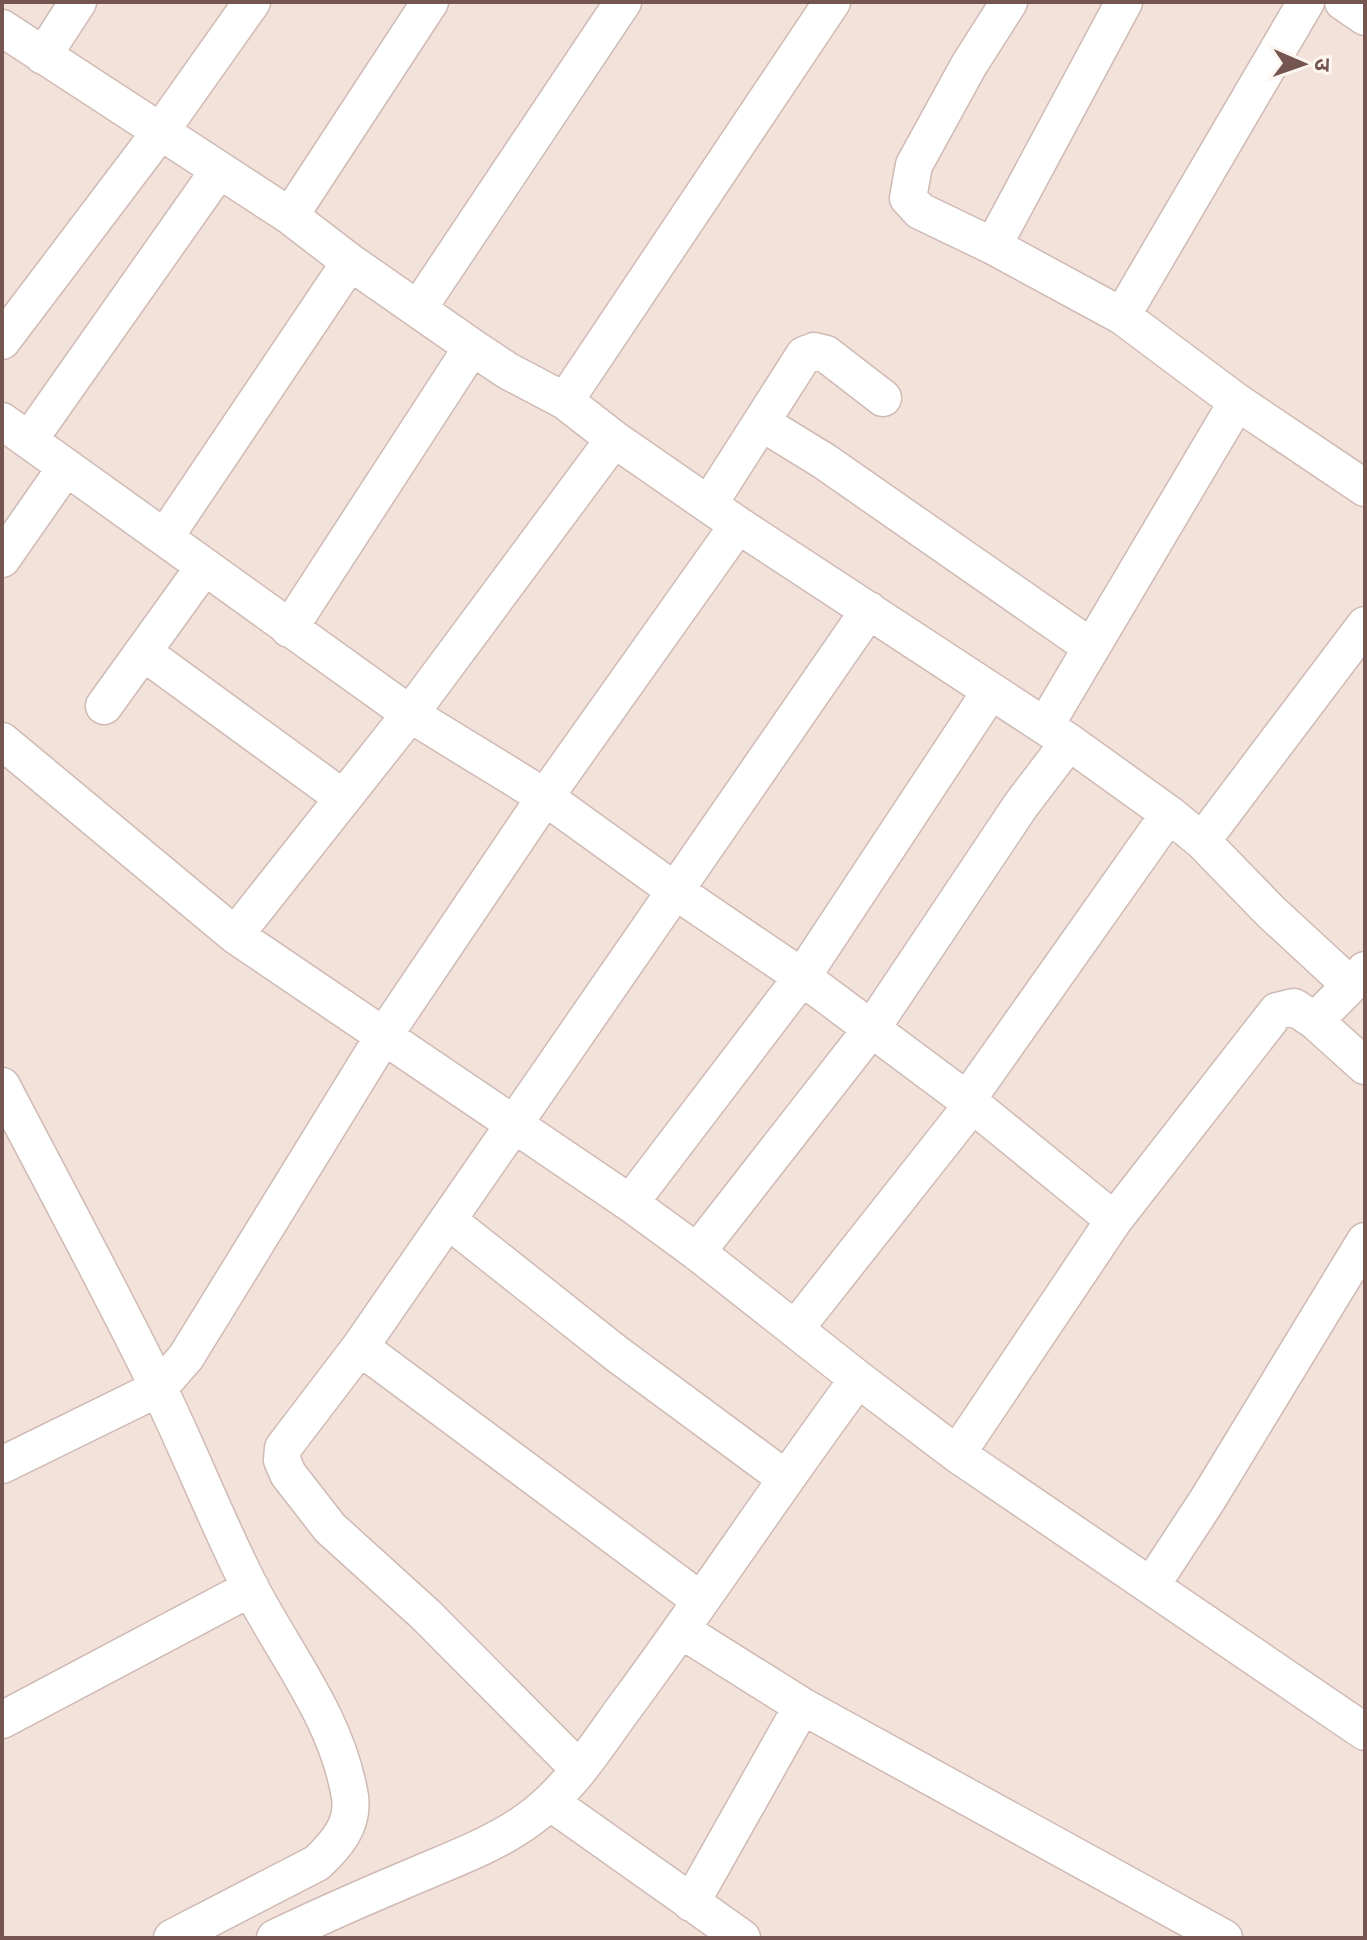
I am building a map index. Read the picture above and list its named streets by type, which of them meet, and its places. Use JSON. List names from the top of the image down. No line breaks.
{"north":"right"}
